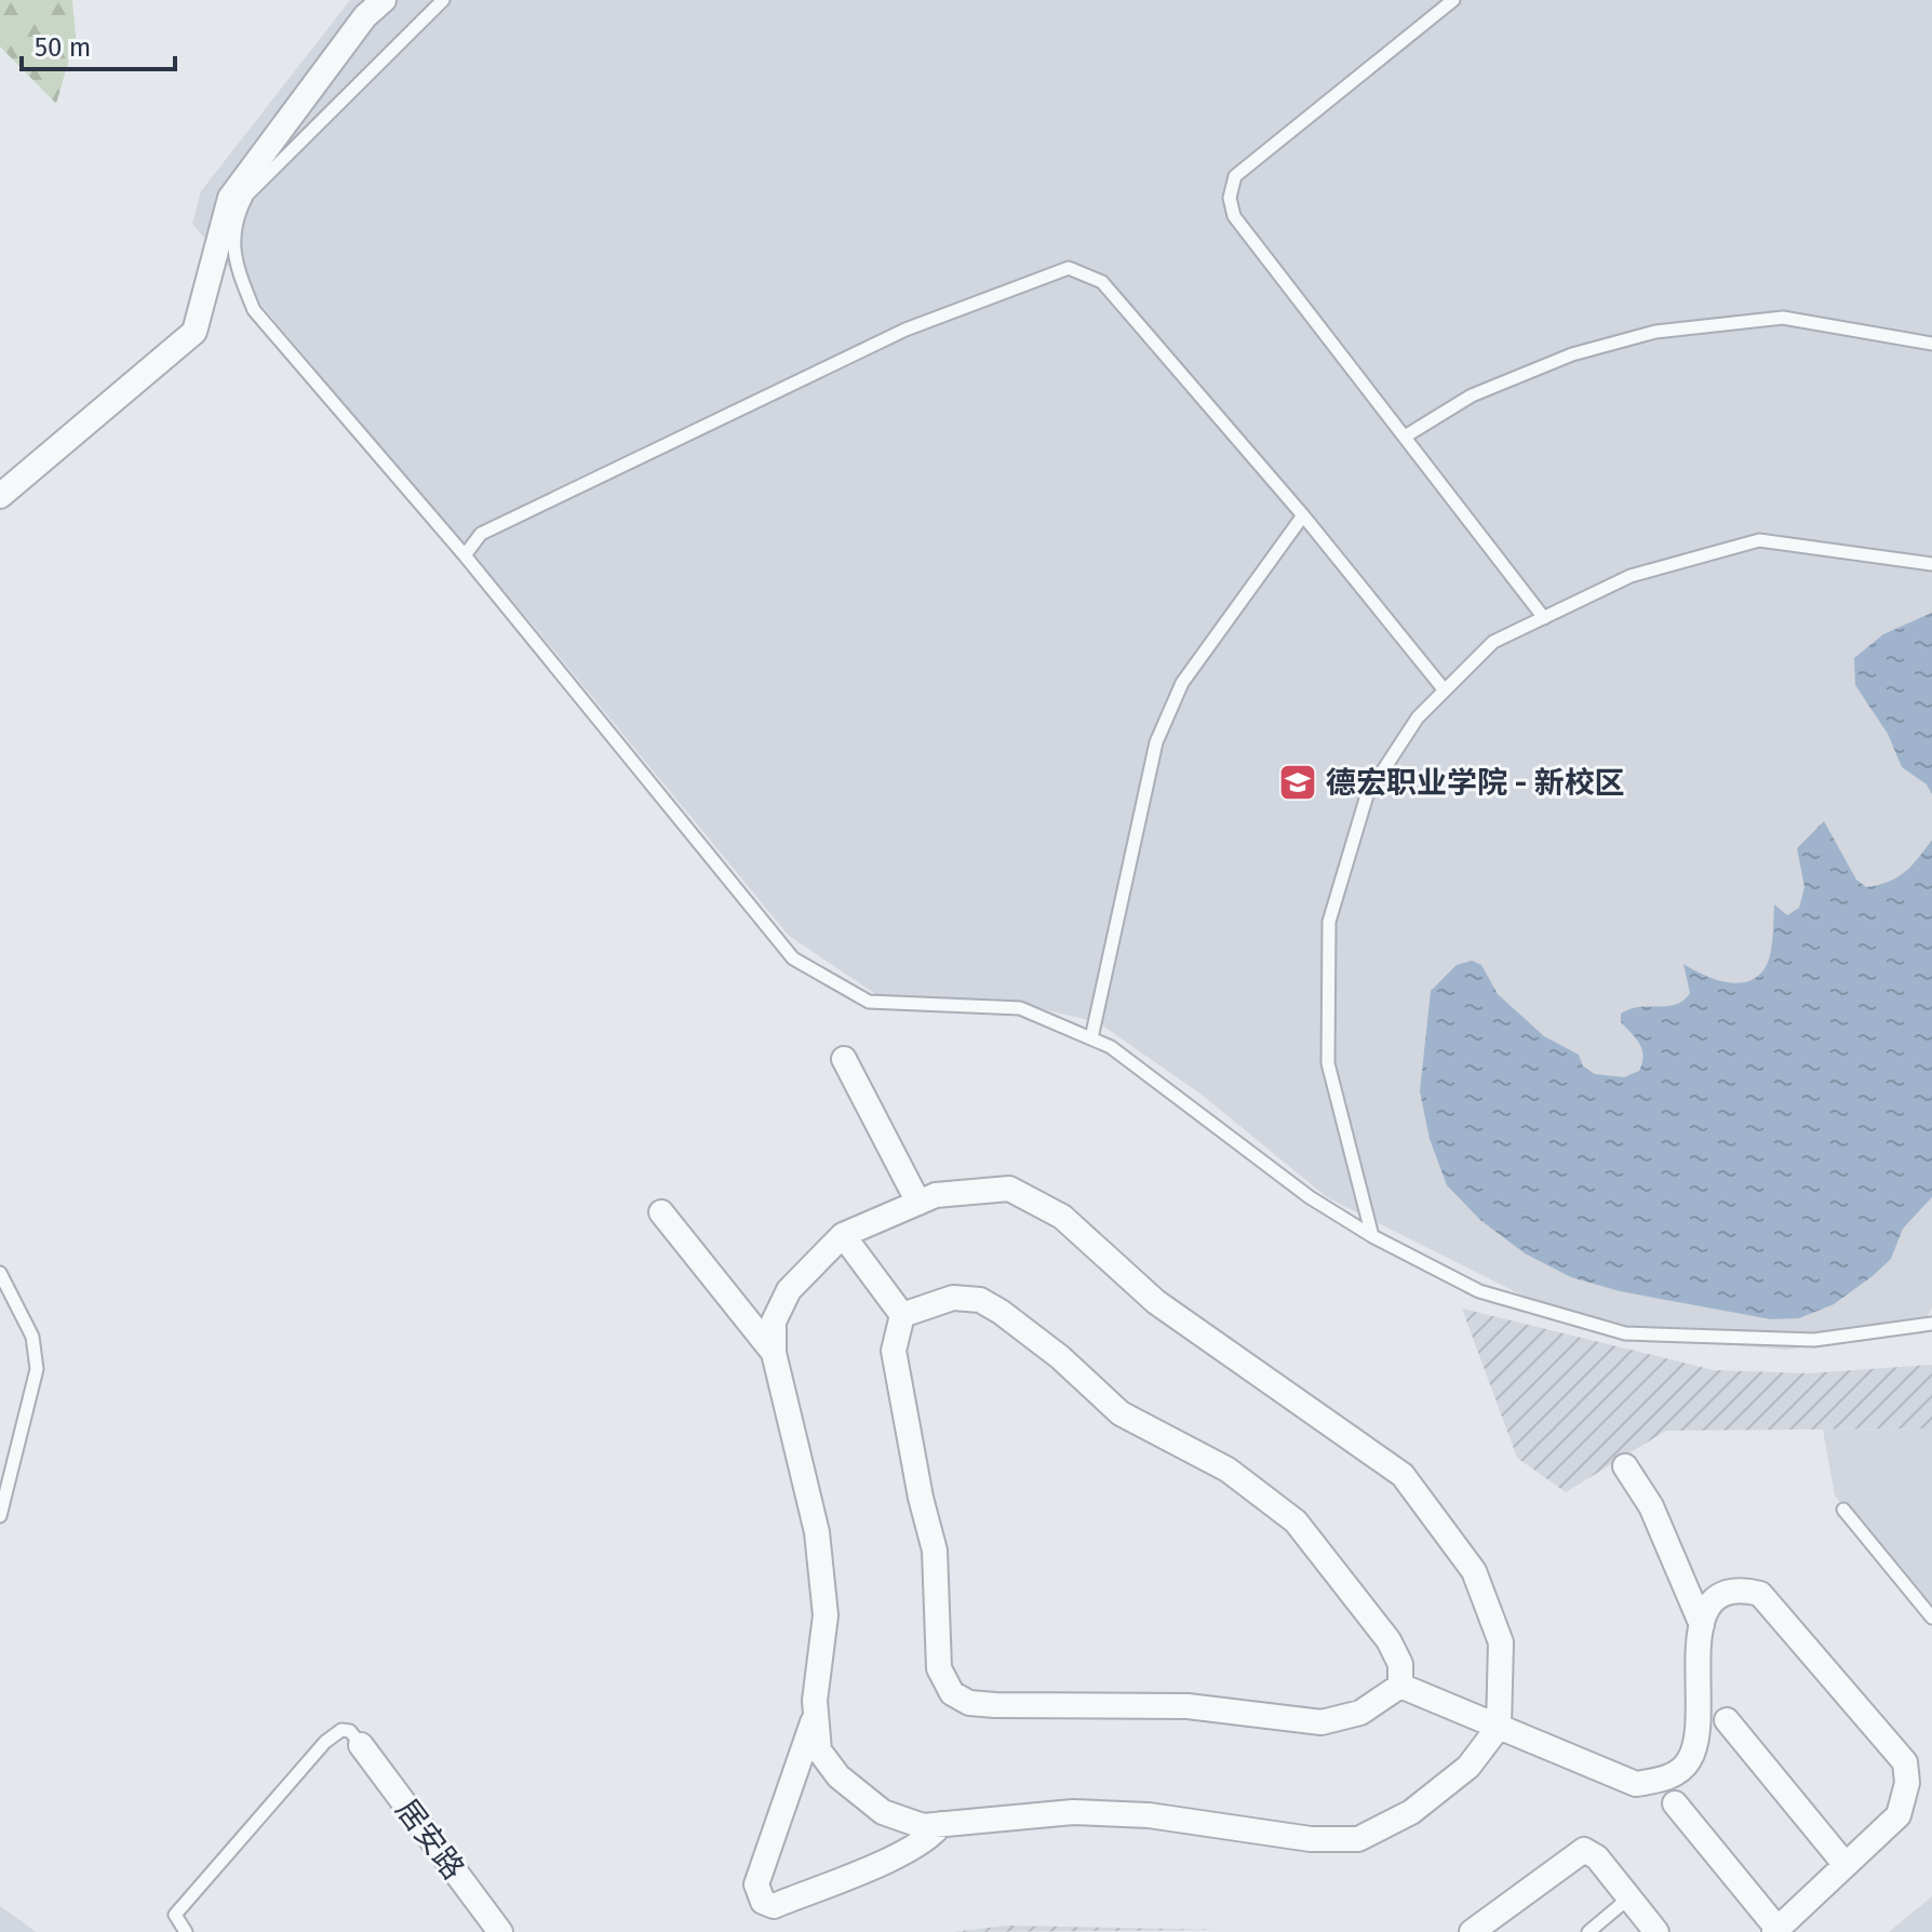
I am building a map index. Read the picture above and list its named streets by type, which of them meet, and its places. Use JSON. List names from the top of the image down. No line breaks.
{"streets":{"street":["居安路"]},"places":{"school or university":["德宏职业学院 - 新校区"]},"scale_bar":"50 m"}
